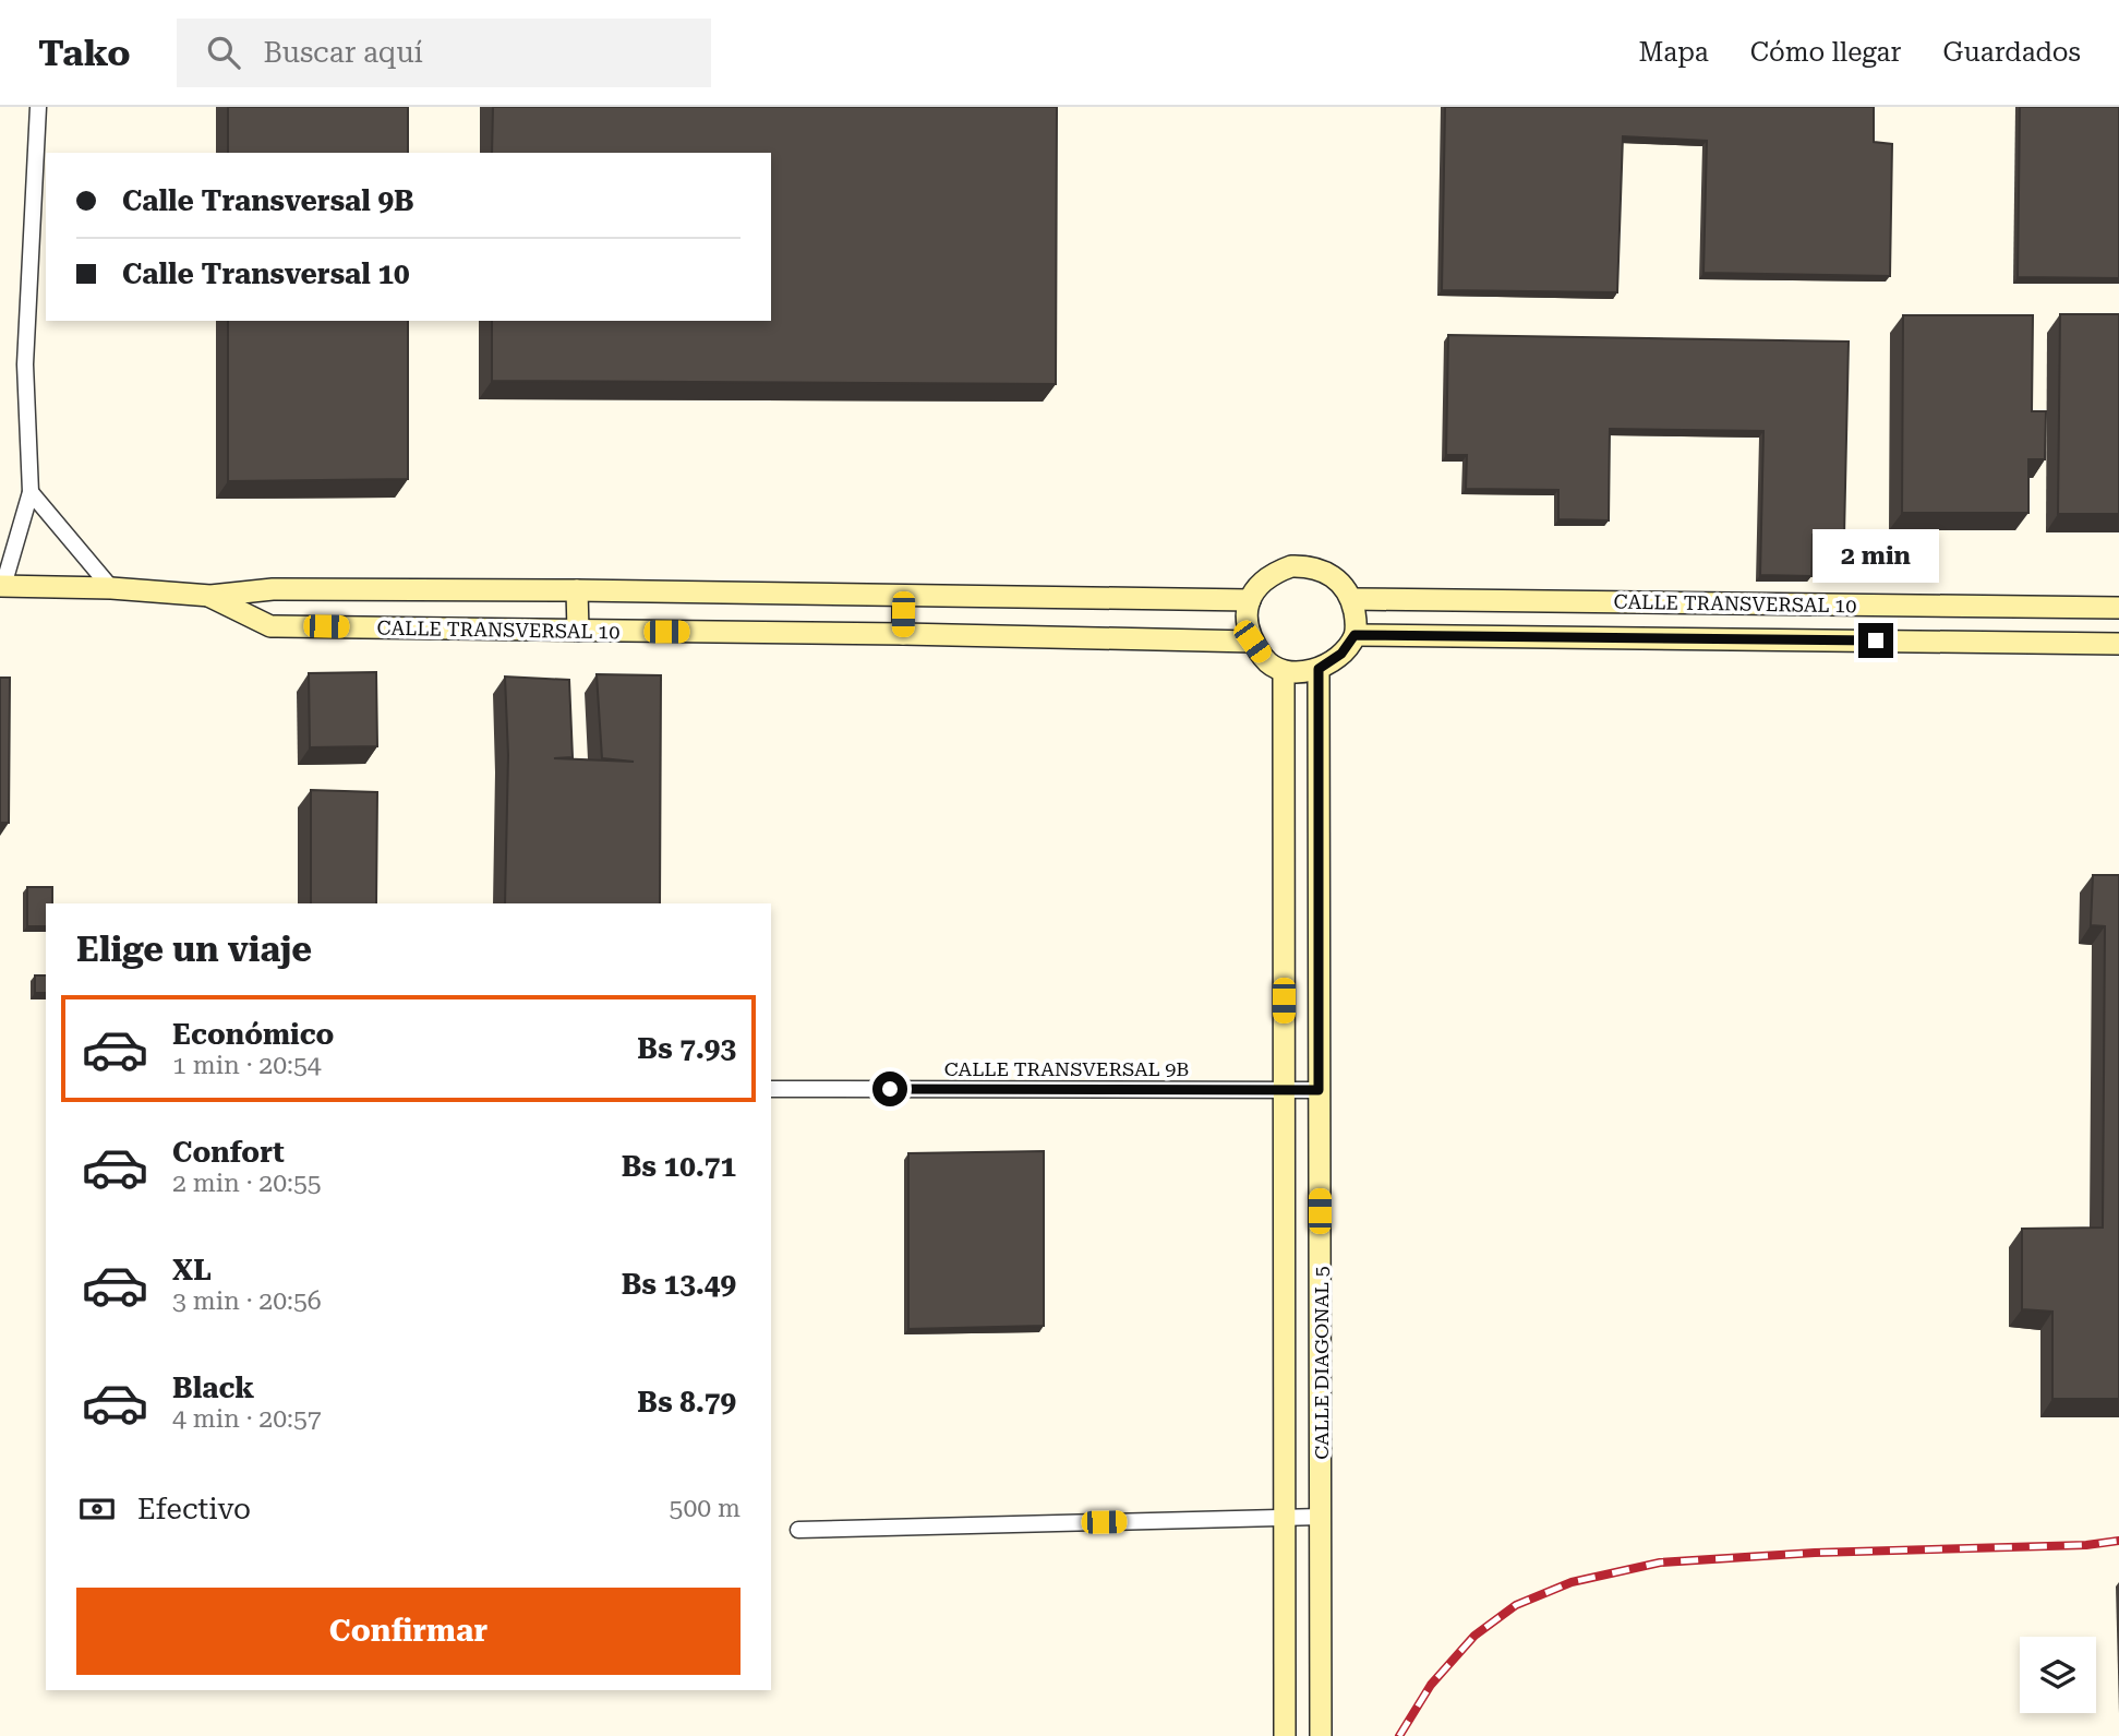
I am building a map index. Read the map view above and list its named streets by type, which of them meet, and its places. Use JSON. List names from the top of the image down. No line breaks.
{"streets":{"main road":["CALLE TRANSVERSAL 10","CALLE DIAGONAL 5"],"street":["CALLE TRANSVERSAL 9B"]},"crossings":[["CALLE TRANSVERSAL 10","CALLE DIAGONAL 5"],["CALLE TRANSVERSAL 9B","CALLE DIAGONAL 5"]],"page":{"header":"Tako","search":"Buscar aquí","nav":["Mapa","Cómo llegar","Guardados"],"banner":["Calle Transversal 9B","Calle Transversal 10"],"bubble":"2 min","heading":"Elige un viaje","list":[{"name":"Económico","note":"1 min · 20:54","value":"Bs 7.93"},{"name":"Confort","note":"2 min · 20:55","value":"Bs 10.71"},{"name":"XL","note":"3 min · 20:56","value":"Bs 13.49"},{"name":"Black","note":"4 min · 20:57","value":"Bs 8.79"}],"pay":["Efectivo","500 m"],"buttons":"Confirmar"}}
